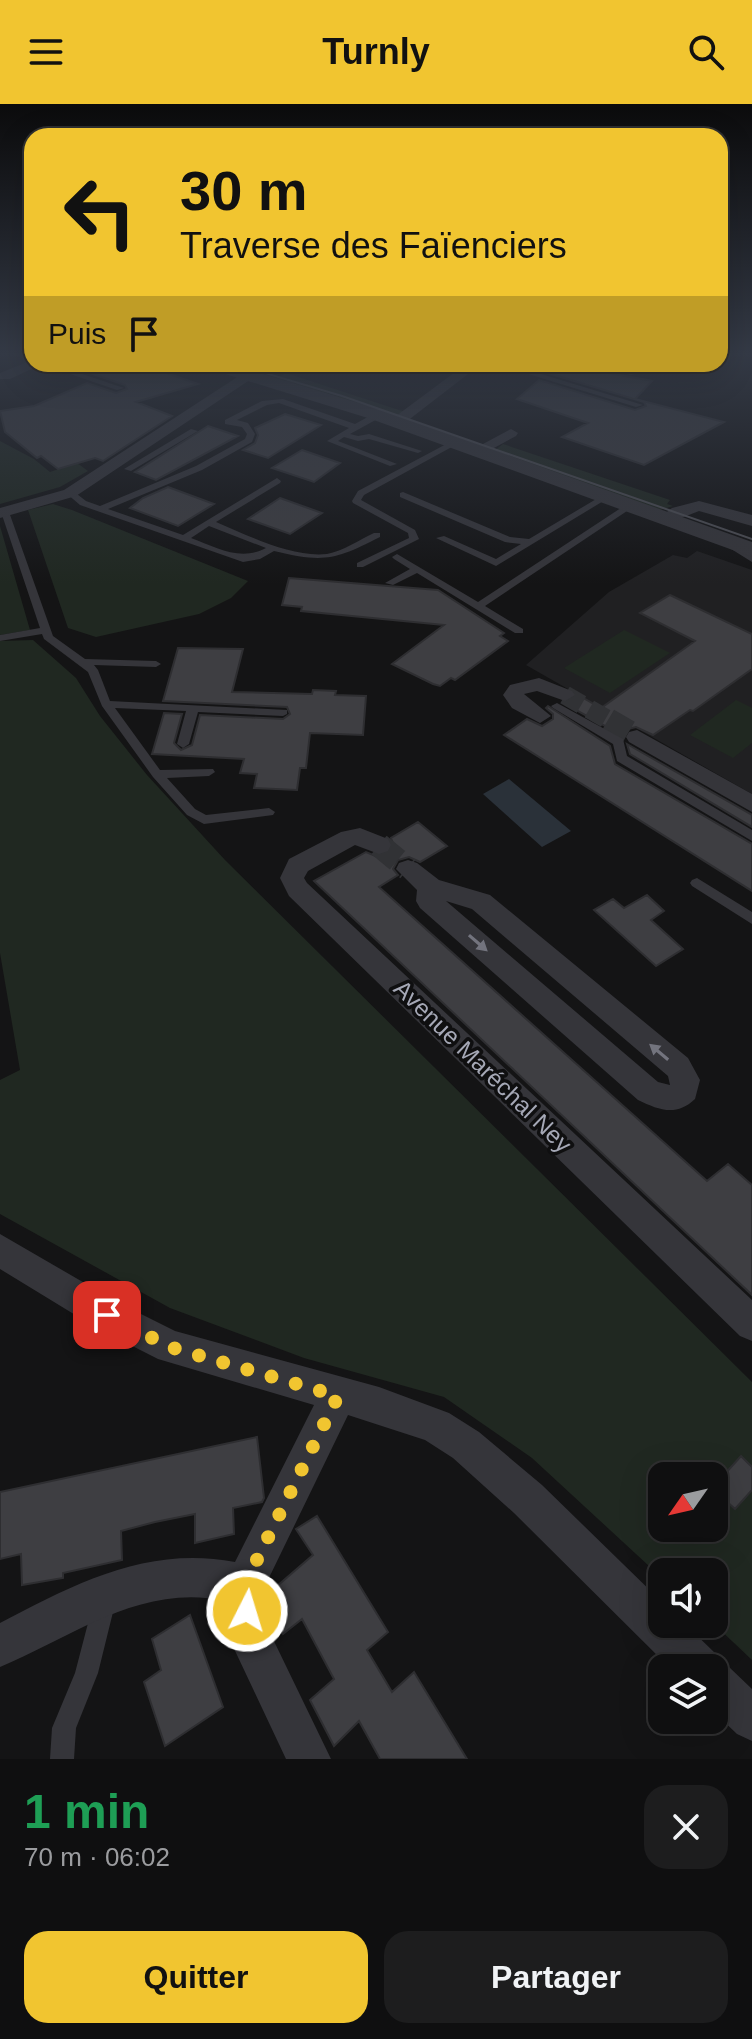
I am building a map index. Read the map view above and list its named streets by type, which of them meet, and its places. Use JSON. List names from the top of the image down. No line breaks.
{"streets":{"street":["Avenue Maréchal Ney"]},"north":"bottom left","page":{"header":"Turnly","turn":["30 m","Traverse des Faïenciers"],"then":"Puis","heading":["1 min","70 m · 06:02"],"buttons":["Quitter","Partager"]}}
